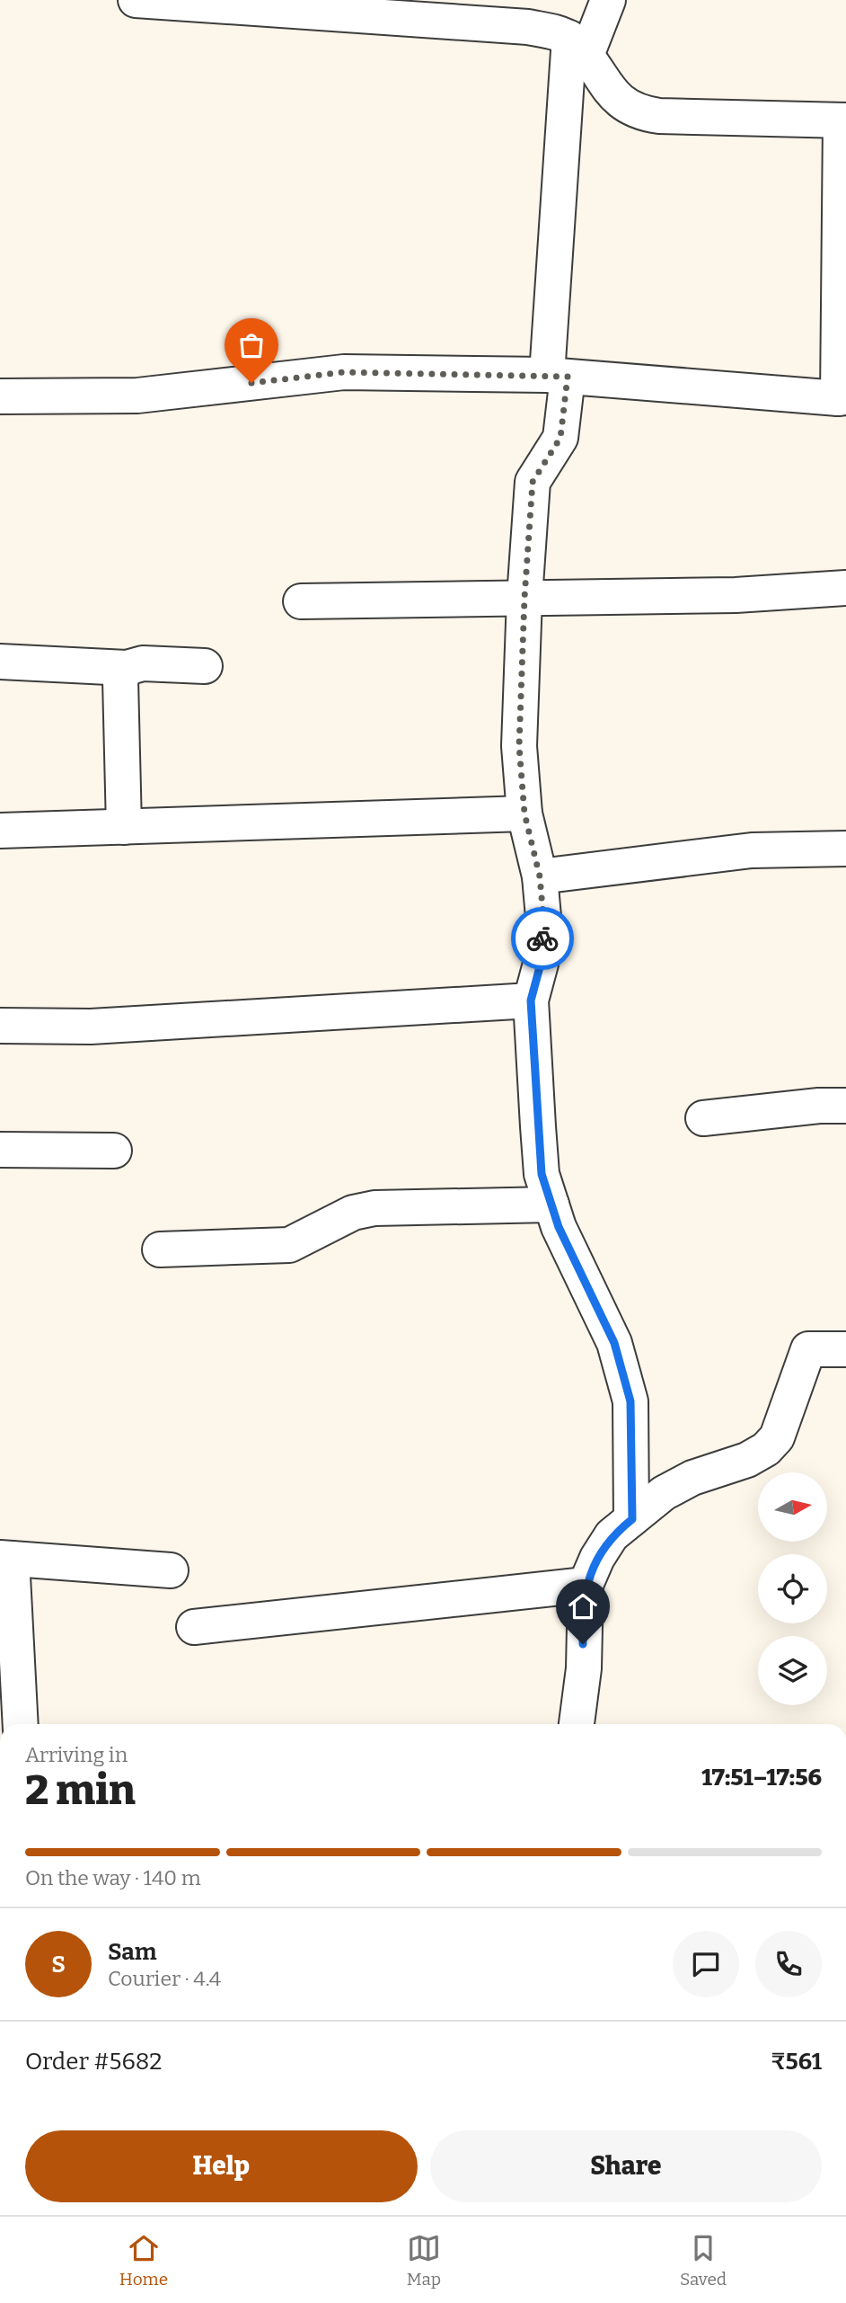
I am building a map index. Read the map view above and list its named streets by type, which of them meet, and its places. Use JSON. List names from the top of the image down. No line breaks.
{"north":"right","page":{"heading":["2 min","Arriving in","17:51–17:56"],"panel":["Sam","Courier · 4.4","Order #5682","₹561"],"bar":"On the way · 140 m","round":"S","buttons":["Help","Share"],"tabs":["Home","Map","Saved"]}}
